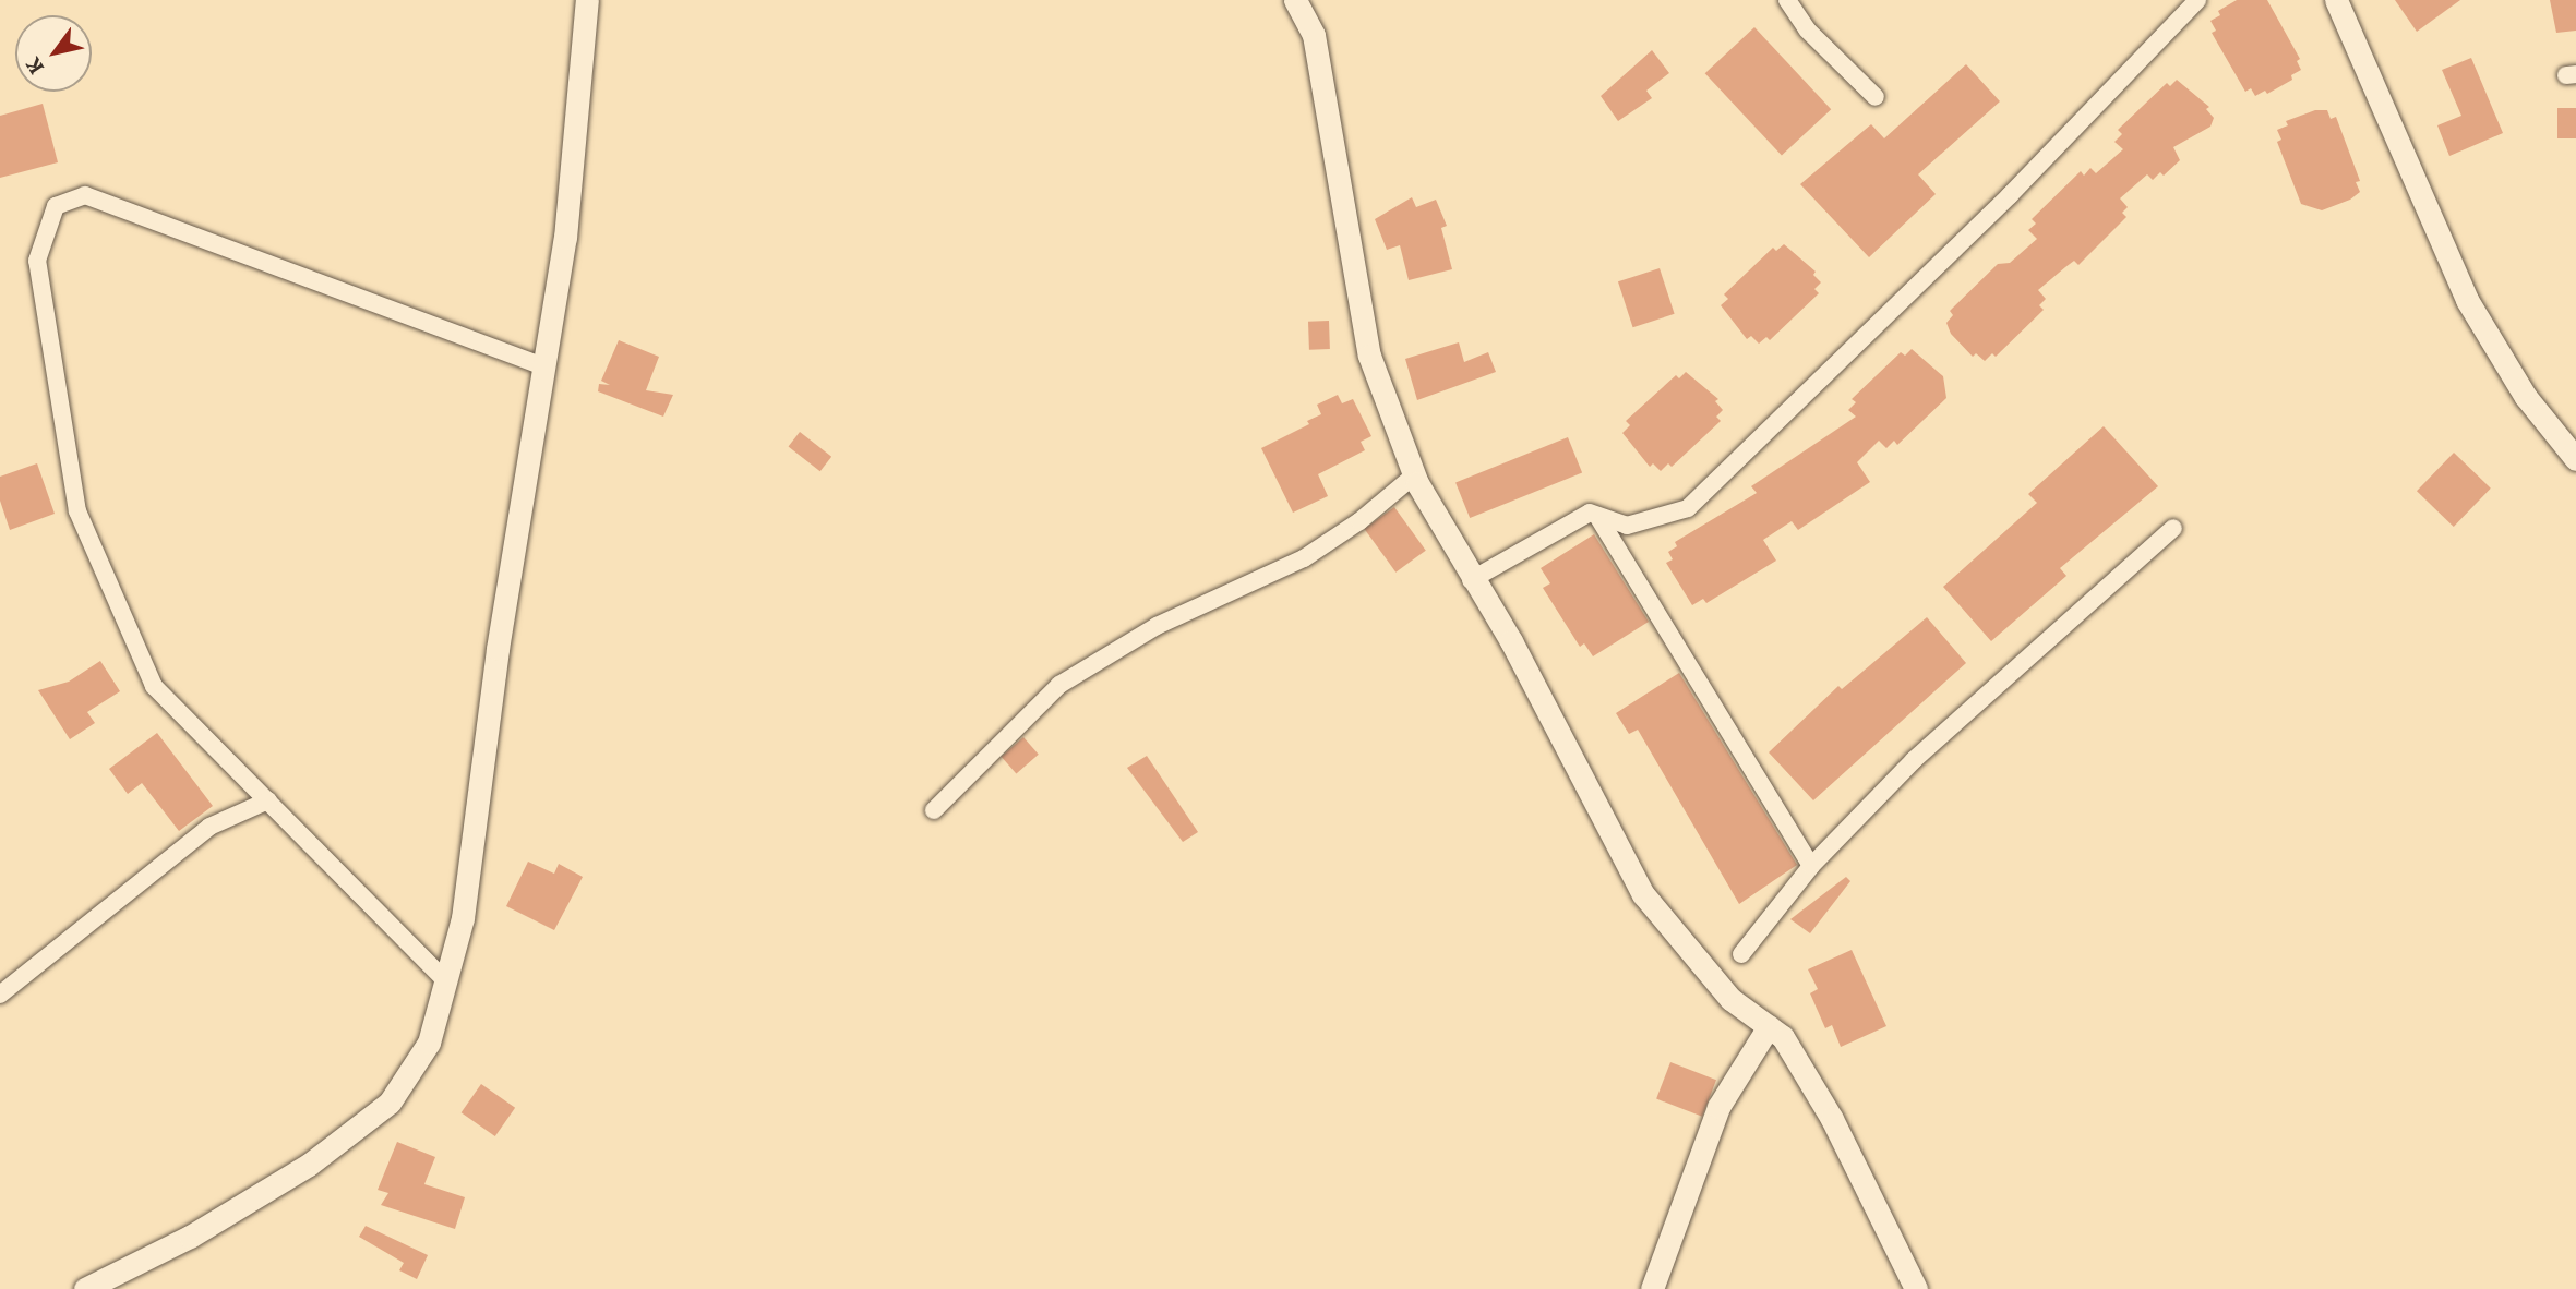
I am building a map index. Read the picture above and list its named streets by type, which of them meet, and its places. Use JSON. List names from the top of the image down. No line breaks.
{"north":"bottom left"}
